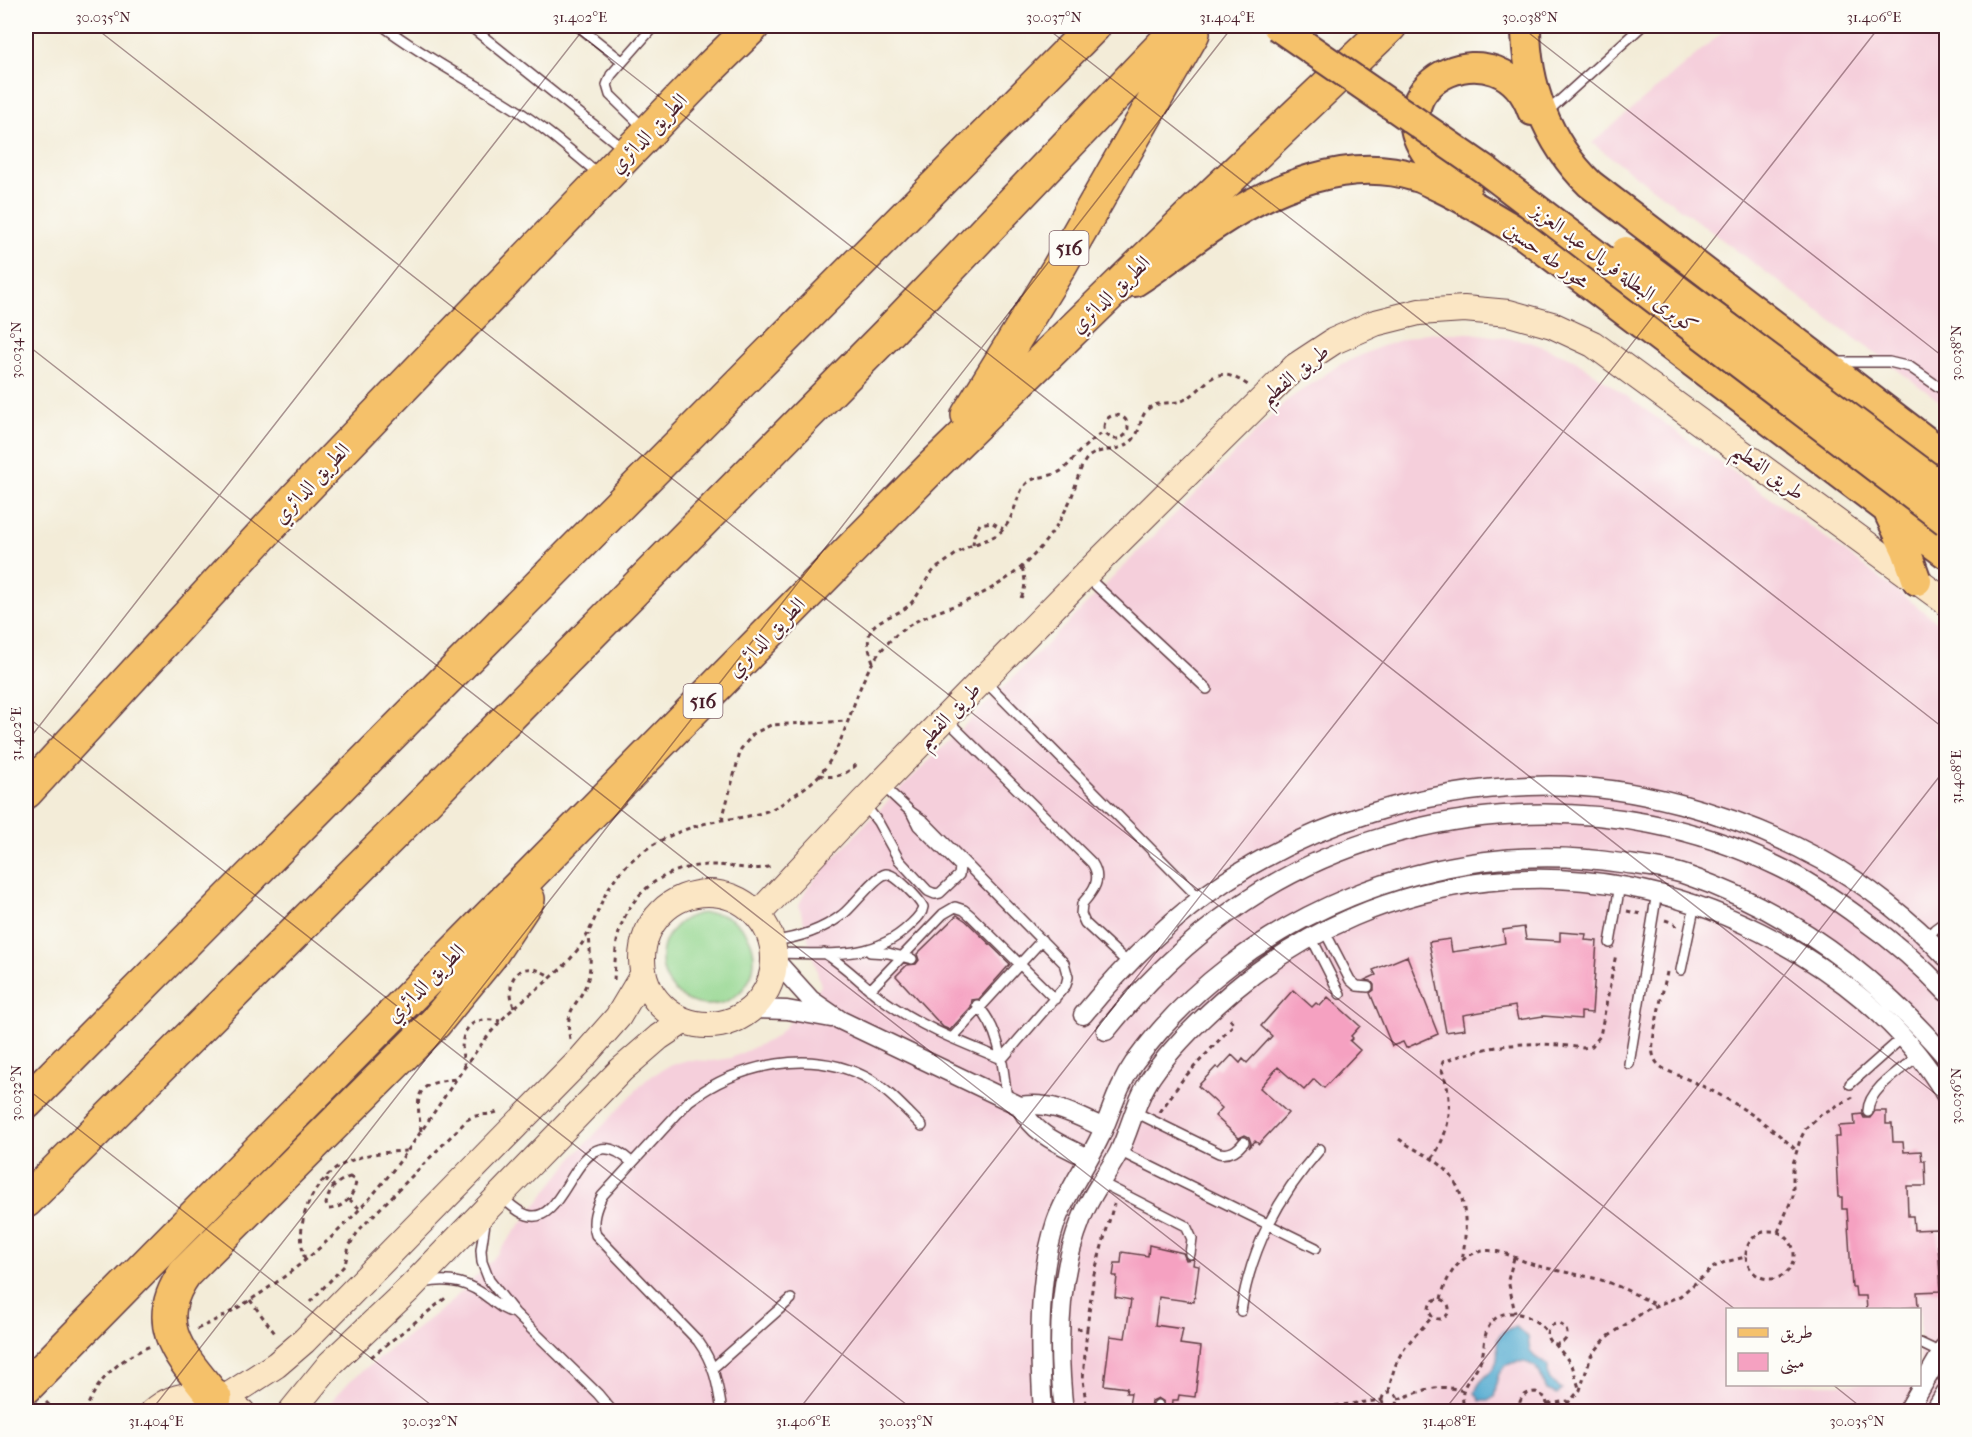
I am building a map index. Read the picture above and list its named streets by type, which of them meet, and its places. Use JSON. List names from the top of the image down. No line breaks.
{"streets":{"highway":["الطريق الدائري","516"],"main road":["محور طه حسين","كوبرى البطلة فريال عبد العزيز"],"street":["طريق الفطيم"]},"crossings":[["الطريق الدائري","516"],["الطريق الدائري","محور طه حسين"]],"legend":["طريق","مبنى"],"coordinates":["30.035°N","31.402°E","30.037°N","31.404°E","30.038°N","31.406°E","30.034°N","31.408°E","30.032°N","30.036°N","30.033°N"]}
